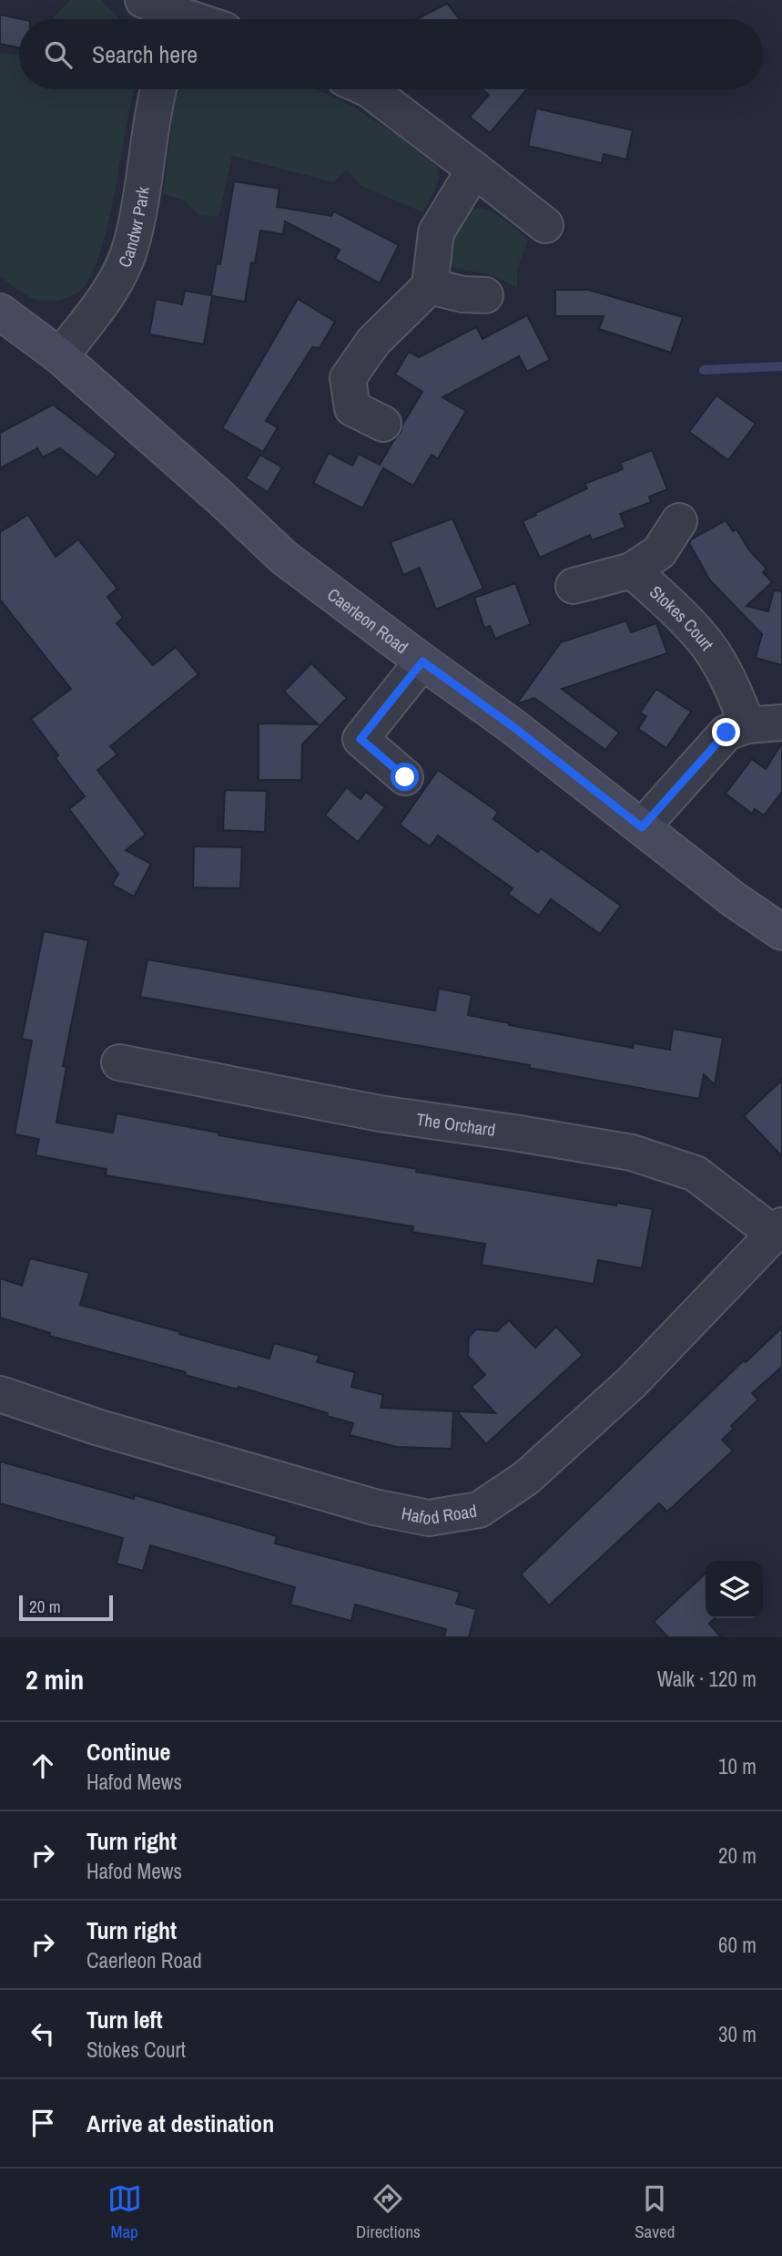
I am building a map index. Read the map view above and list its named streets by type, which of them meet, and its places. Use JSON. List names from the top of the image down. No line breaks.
{"streets":{"main road":["Caerleon Road"],"street":["Candwr Park","Stokes Court","The Orchard","Hafod Road"]},"crossings":[["Candwr Park","Caerleon Road"],["The Orchard","Hafod Road"]],"scale_bar":"20 m","page":{"search":"Search here","scale":"20 m","heading":["2 min","Walk · 120 m"],"list":[["Continue","Hafod Mews","10 m"],["Turn right","Hafod Mews","20 m"],["Turn right","Caerleon Road","60 m"],["Turn left","Stokes Court","30 m"],"Arrive at destination"],"nav":["Map","Directions","Saved"]}}
